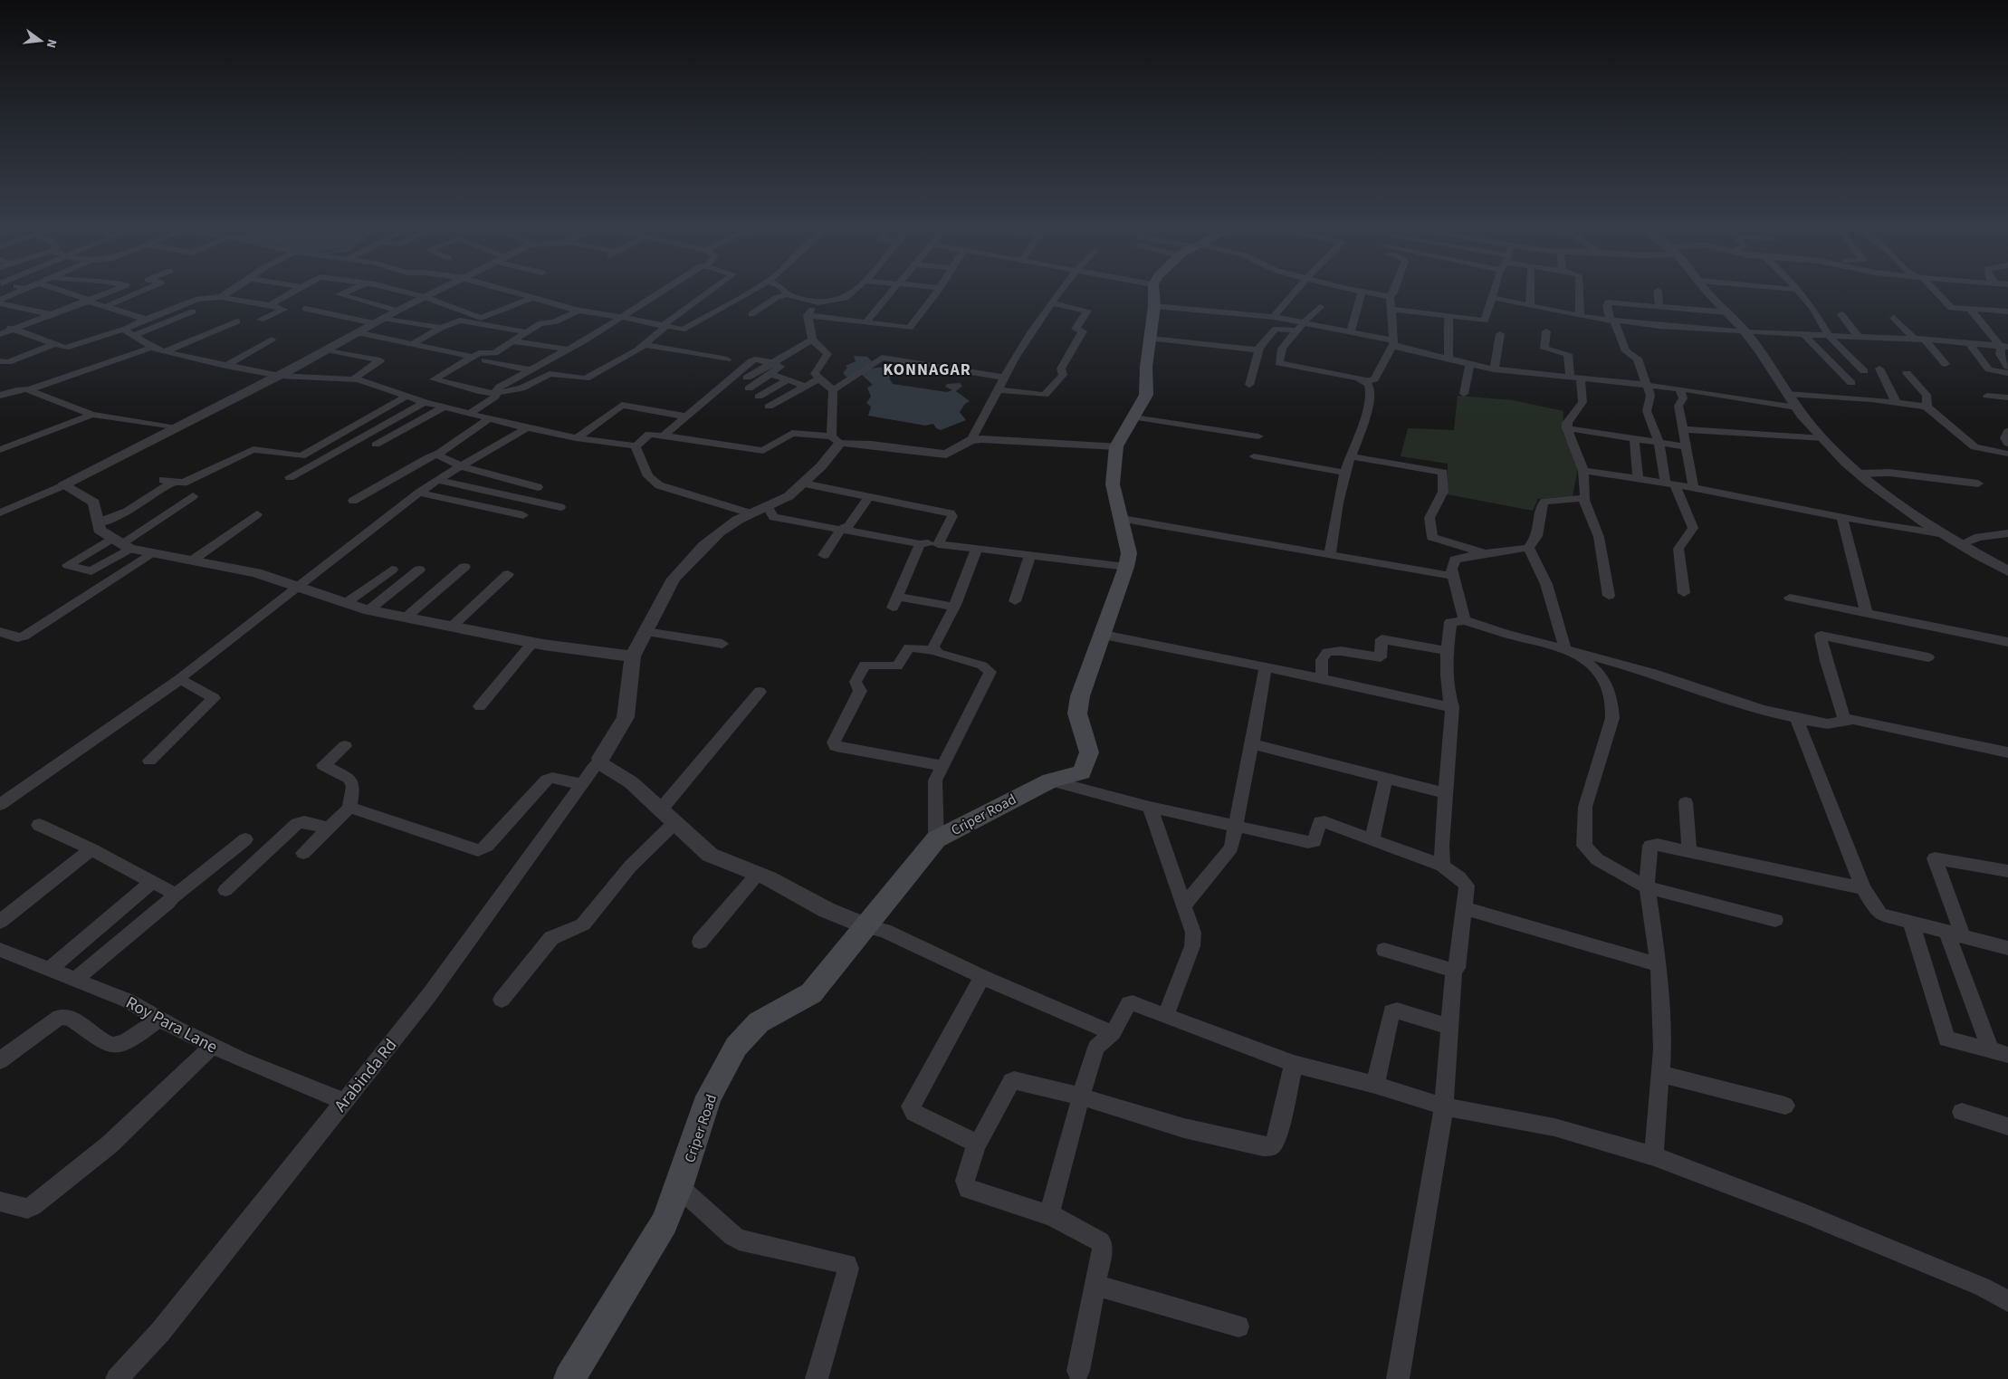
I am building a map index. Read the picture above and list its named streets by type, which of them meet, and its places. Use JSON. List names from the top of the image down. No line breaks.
{"streets":{"main road":["Criper Road"],"street":["Roy Para Lane","Arabinda Rd"]},"crossings":[["Roy Para Lane","Arabinda Rd"]],"districts":["KONNAGAR"],"north":"right"}
